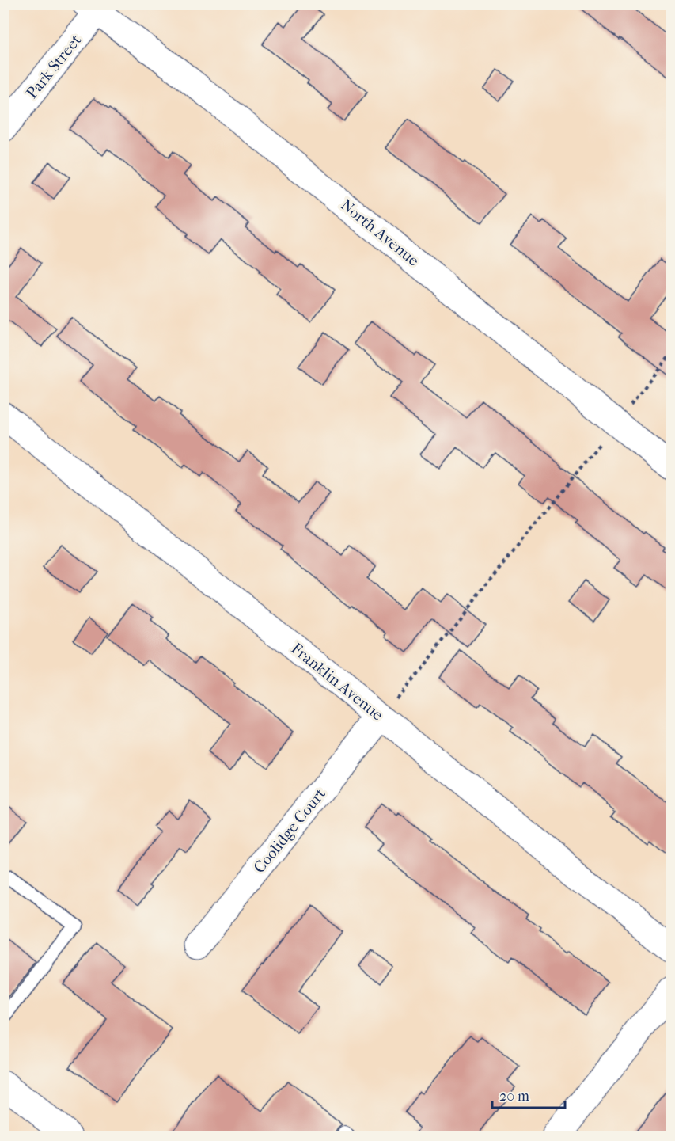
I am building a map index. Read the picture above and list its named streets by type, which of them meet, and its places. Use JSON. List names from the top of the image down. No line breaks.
{"streets":{"street":["Park Street","North Avenue","Franklin Avenue","Coolidge Court"]},"crossings":[["Park Street","North Avenue"],["Franklin Avenue","Coolidge Court"]],"scale_bar":"20 m"}
